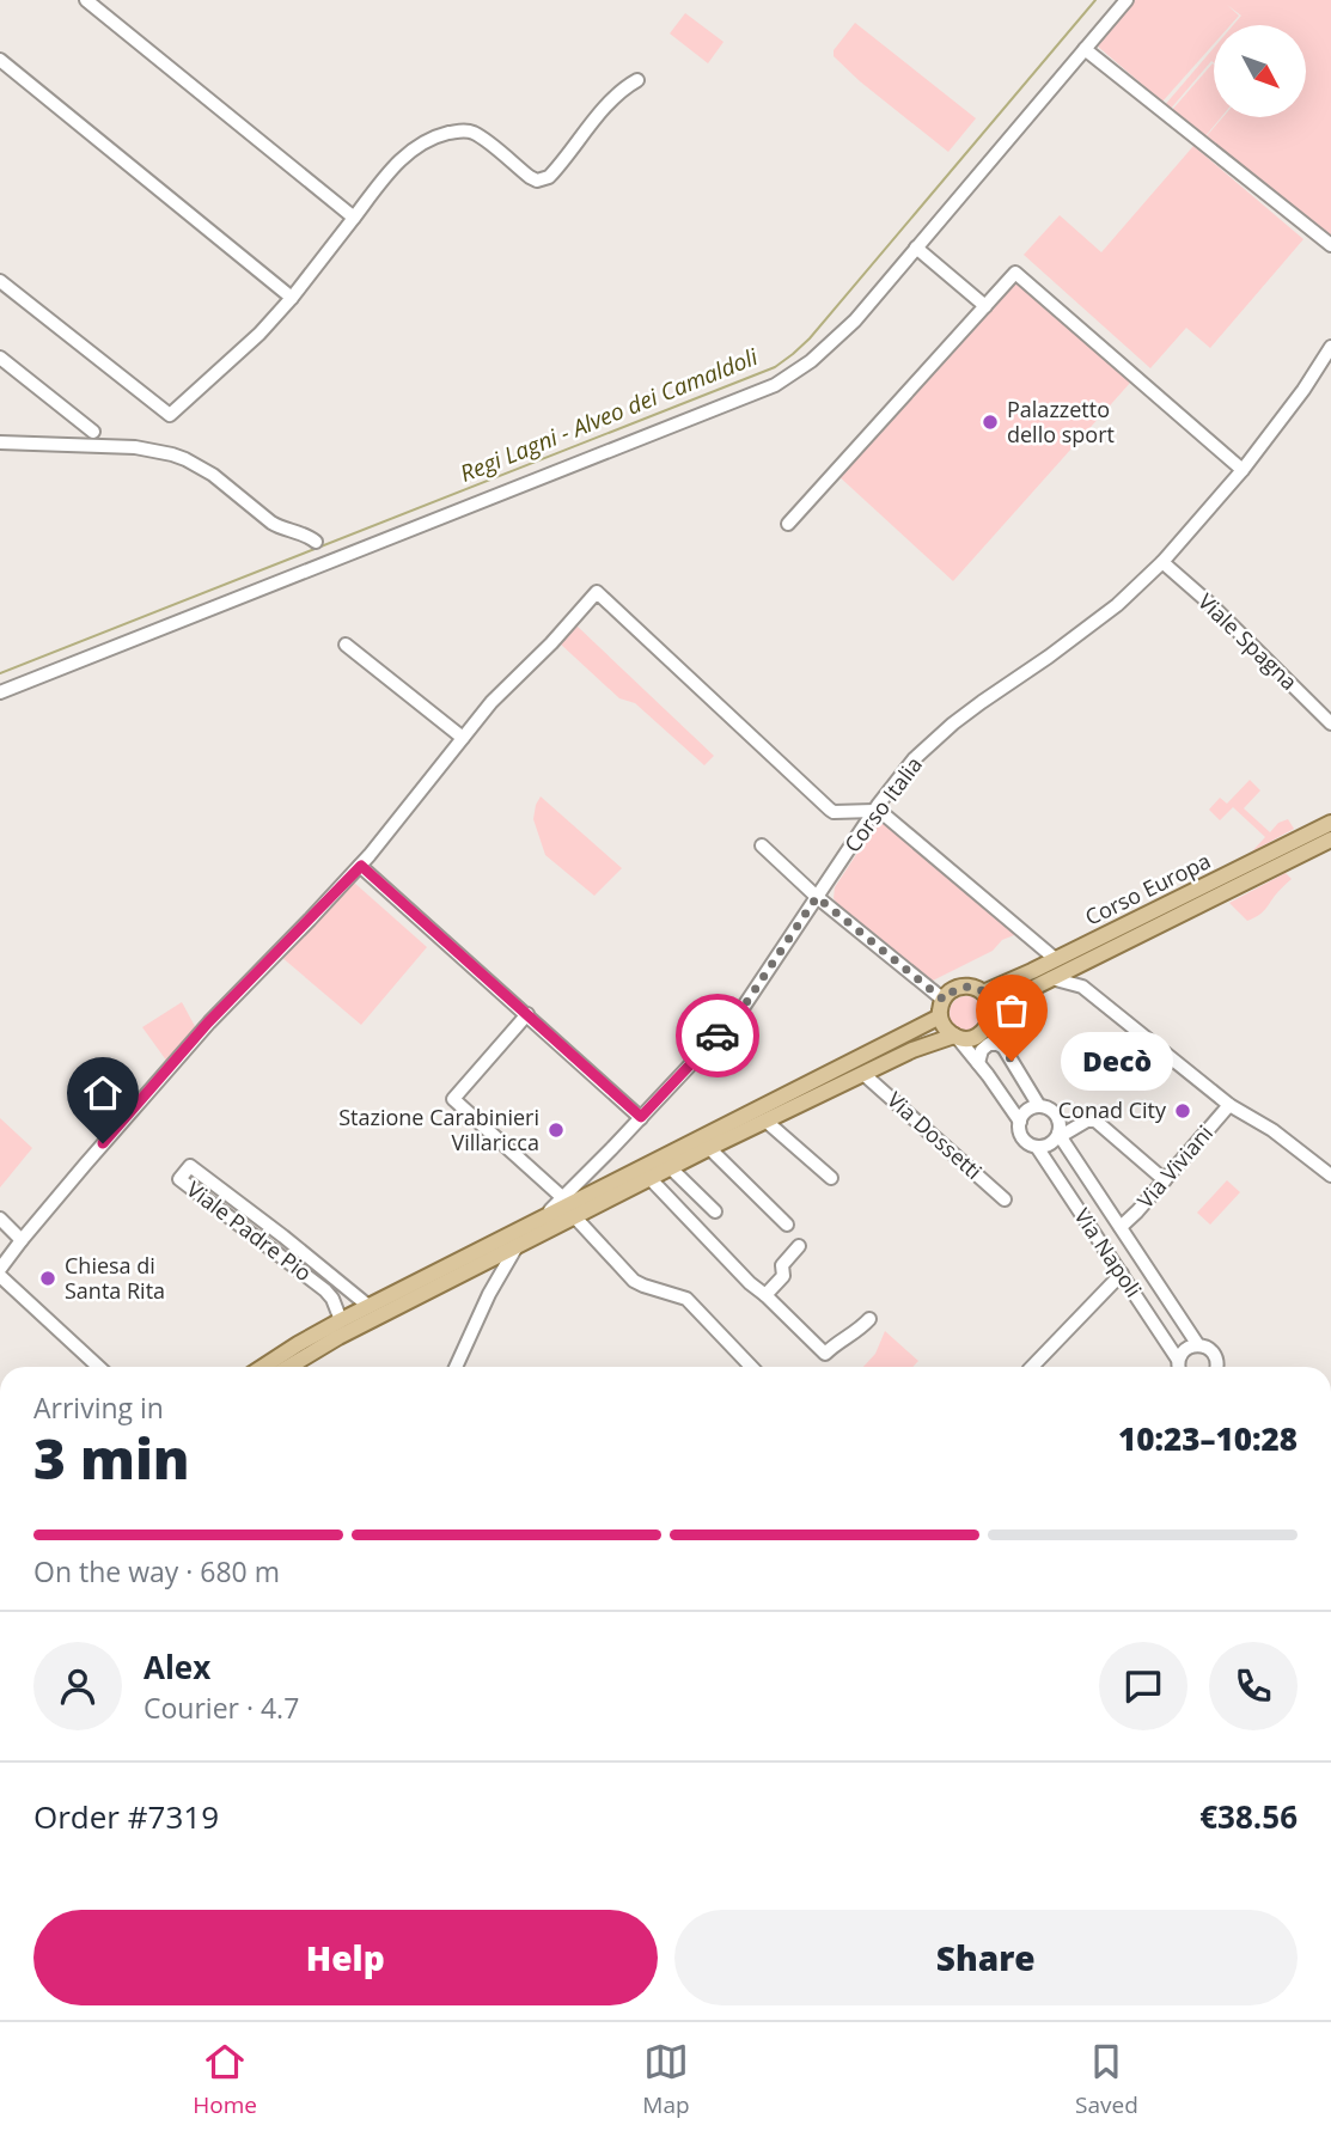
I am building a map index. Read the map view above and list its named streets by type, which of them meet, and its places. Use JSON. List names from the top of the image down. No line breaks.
{"streets":{"main road":["Corso Europa"],"street":["Viale Spagna","Corso Italia","Via Dossetti","Via Viviani","Viale Padre Pio","Via Napoli"]},"crossings":[["Viale Spagna","Corso Italia"],["Via Viviani","Via Napoli"]],"water":["Regi Lagni - Alveo dei Camaldoli"],"places":["Palazzetto dello sport","Decò","Conad City","Stazione Carabinieri Villaricca","Chiesa di Santa Rita"],"north":"bottom right","page":{"bubble":"Decò","heading":["3 min","Arriving in","10:23–10:28"],"panel":["Alex","Courier · 4.7","Order #7319","€38.56"],"bar":"On the way · 680 m","buttons":["Help","Share"],"tabs":["Home","Map","Saved"]}}
